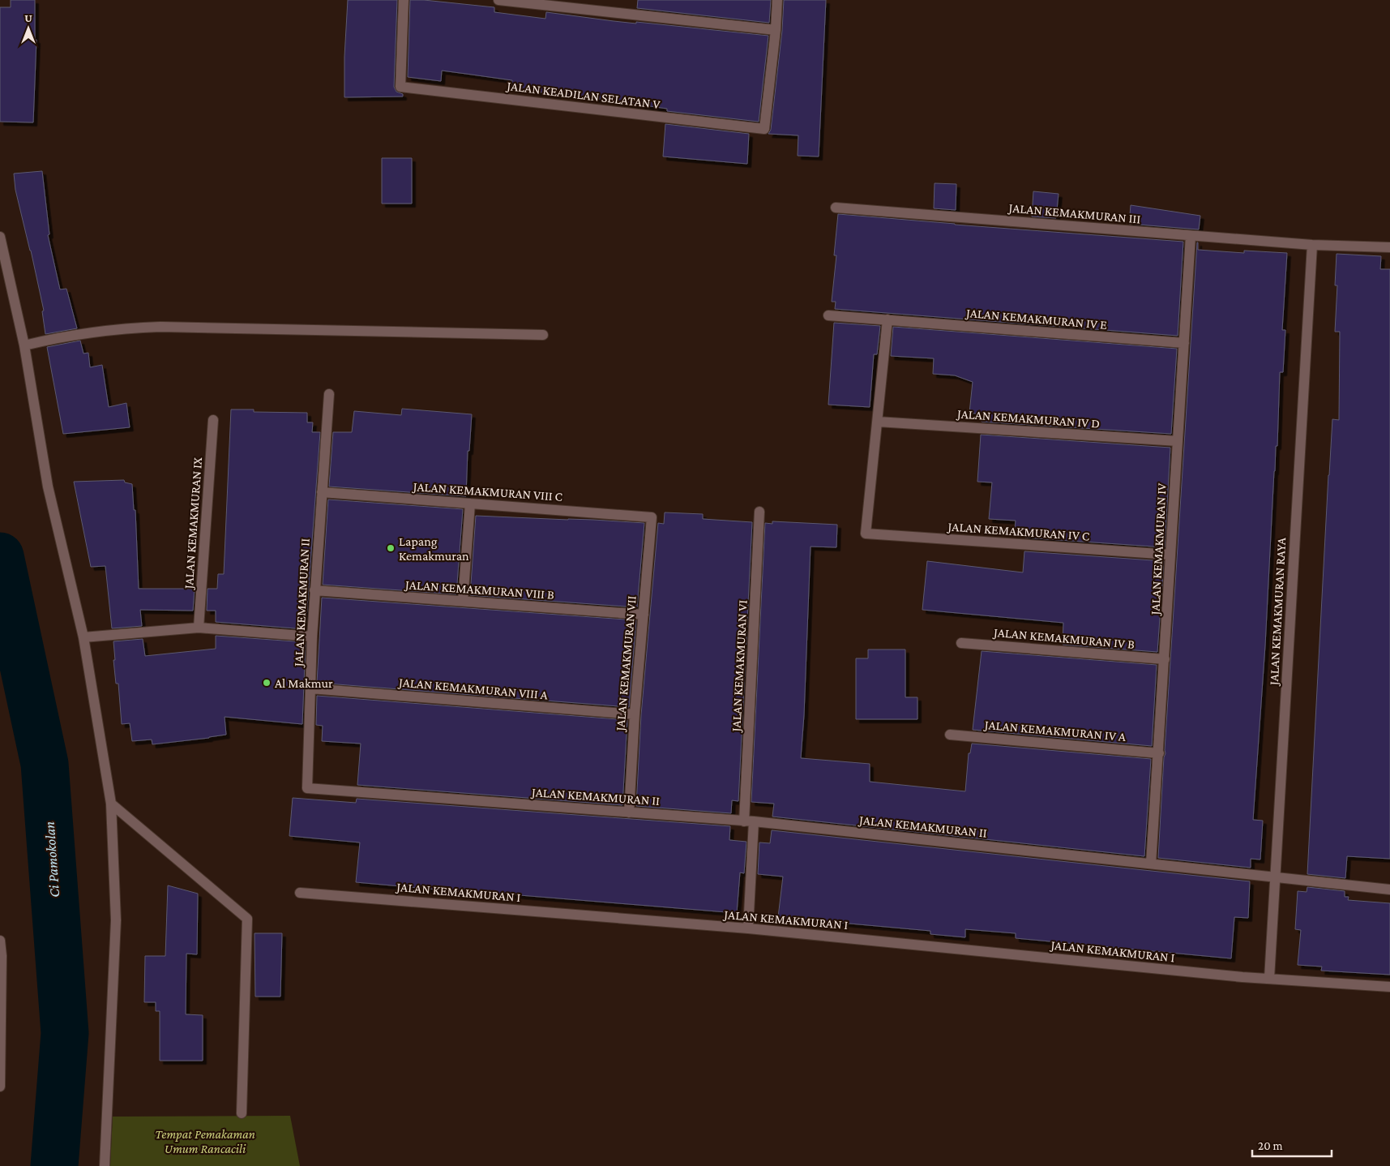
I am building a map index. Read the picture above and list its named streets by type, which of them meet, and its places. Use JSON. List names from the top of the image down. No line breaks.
{"streets":{"street":["JALAN KEADILAN SELATAN V","JALAN KEMAKMURAN III","JALAN KEMAKMURAN IV E","JALAN KEMAKMURAN IV D","JALAN KEMAKMURAN VIII C","JALAN KEMAKMURAN IX","JALAN KEMAKMURAN IV C","JALAN KEMAKMURAN IV","JALAN KEMAKMURAN VIII B","JALAN KEMAKMURAN II","JALAN KEMAKMURAN RAYA","JALAN KEMAKMURAN IV B","JALAN KEMAKMURAN VII","JALAN KEMAKMURAN VI","JALAN KEMAKMURAN VIII A","JALAN KEMAKMURAN IV A","JALAN KEMAKMURAN I"]},"crossings":[["JALAN KEMAKMURAN III","JALAN KEMAKMURAN IV"],["JALAN KEMAKMURAN III","JALAN KEMAKMURAN RAYA"],["JALAN KEMAKMURAN IV E","JALAN KEMAKMURAN IV"],["JALAN KEMAKMURAN IV D","JALAN KEMAKMURAN IV C"],["JALAN KEMAKMURAN IV D","JALAN KEMAKMURAN IV"],["JALAN KEMAKMURAN VIII C","JALAN KEMAKMURAN II"],["JALAN KEMAKMURAN VIII C","JALAN KEMAKMURAN VII"],["JALAN KEMAKMURAN IV C","JALAN KEMAKMURAN IV"],["JALAN KEMAKMURAN IV","JALAN KEMAKMURAN II"],["JALAN KEMAKMURAN IV","JALAN KEMAKMURAN IV B"],["JALAN KEMAKMURAN IV","JALAN KEMAKMURAN IV A"],["JALAN KEMAKMURAN VIII B","JALAN KEMAKMURAN II"],["JALAN KEMAKMURAN VIII B","JALAN KEMAKMURAN VII"],["JALAN KEMAKMURAN II","JALAN KEMAKMURAN RAYA"],["JALAN KEMAKMURAN II","JALAN KEMAKMURAN VII"],["JALAN KEMAKMURAN II","JALAN KEMAKMURAN VI"],["JALAN KEMAKMURAN II","JALAN KEMAKMURAN VIII A"],["JALAN KEMAKMURAN RAYA","JALAN KEMAKMURAN I"],["JALAN KEMAKMURAN VII","JALAN KEMAKMURAN VIII A"],["JALAN KEMAKMURAN VI","JALAN KEMAKMURAN I"]],"water":["Ci Pamokolan"],"parks":["Tempat Pemakaman Umum Rancacili"],"places":["Lapang Kemakmuran","Al Makmur"],"scale_bar":"20 m","north":"top"}
